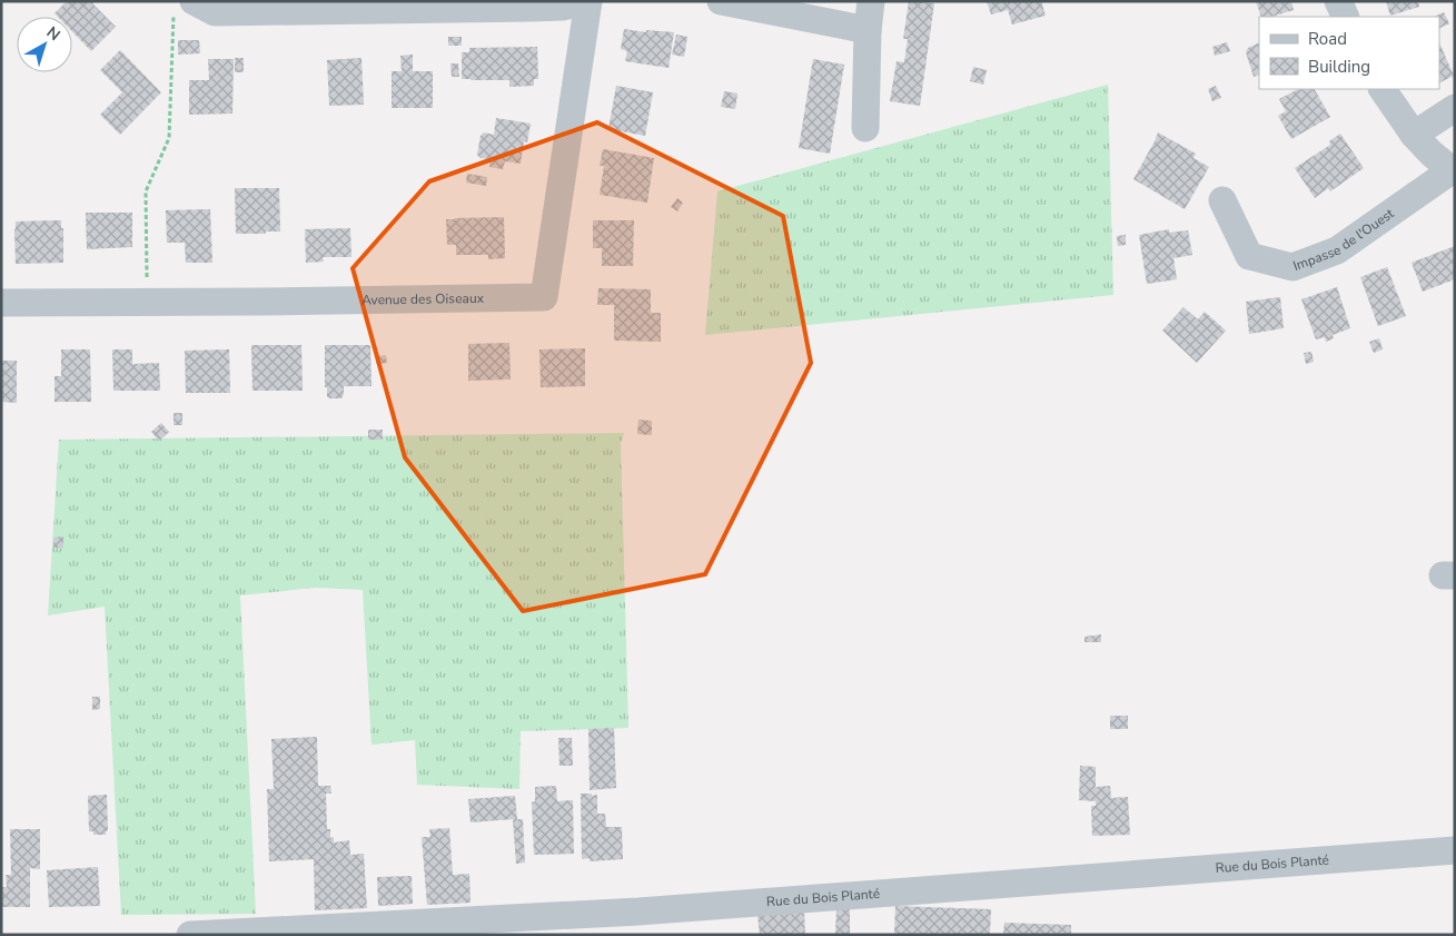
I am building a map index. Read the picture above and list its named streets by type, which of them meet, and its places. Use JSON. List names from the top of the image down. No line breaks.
{"streets":{"street":["Impasse de l'Ouest","Avenue des Oiseaux","Rue du Bois Planté"]},"legend":["Road","Building"],"north":"top right"}
